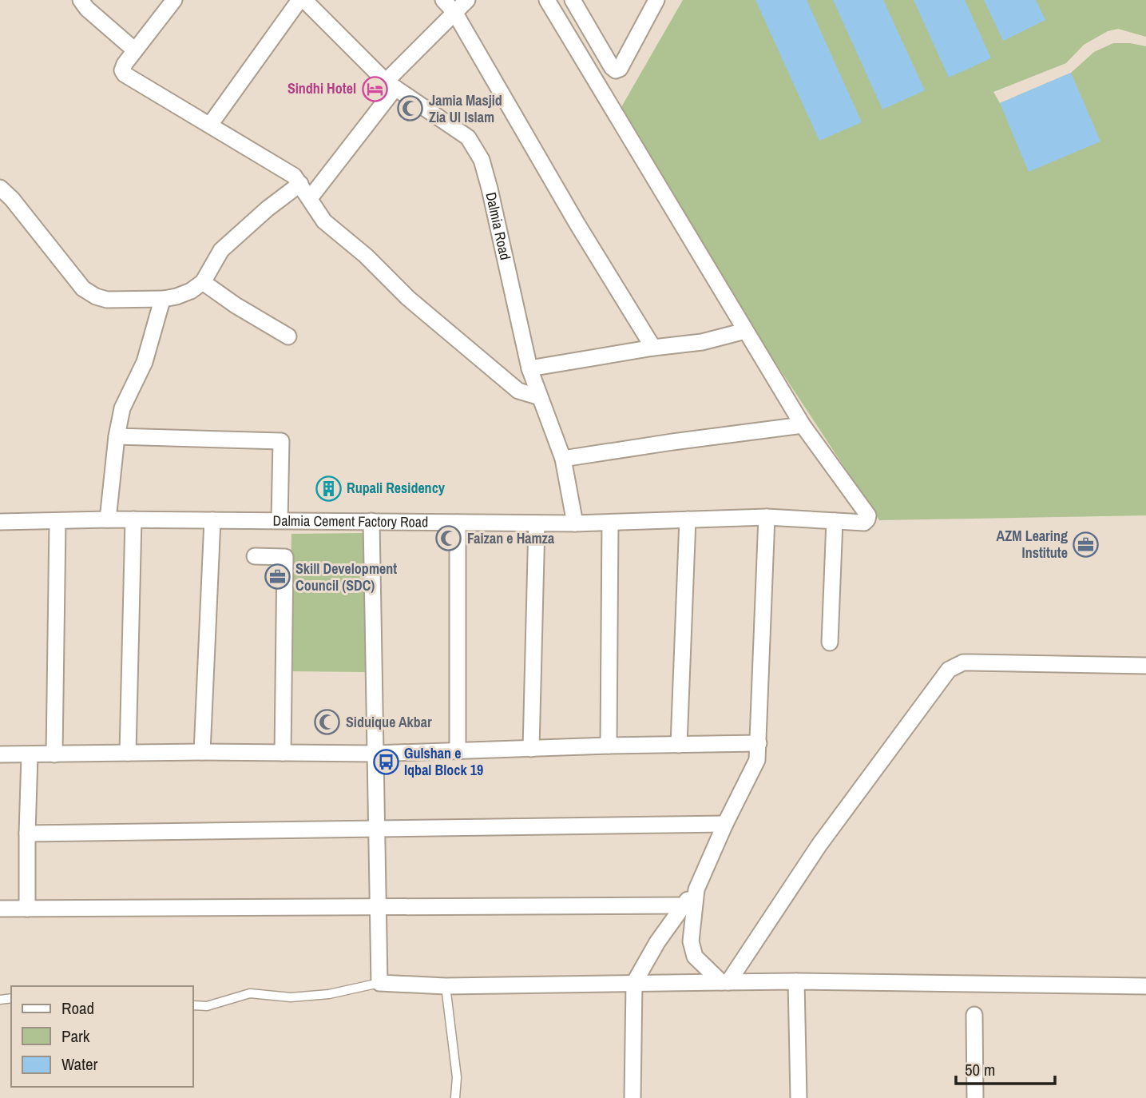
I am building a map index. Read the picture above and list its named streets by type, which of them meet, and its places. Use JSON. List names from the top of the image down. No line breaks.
{"streets":{"street":["Dalmia Road","Dalmia Cement Factory Road"]},"crossings":[["Dalmia Road","Dalmia Cement Factory Road"]],"places":{"hotel":["Sindhi Hotel"],"mosque":["Jamia Masjid Zia Ul Islam","Faizan e Hamza","Siduique Akbar"],"building":["Rupali Residency"],"office":["AZM Learing Institute","Skill Development Council (SDC)"],"bus stop":["Gulshan e Iqbal Block 19"]},"legend":["Road","Park","Water"],"scale_bar":"50 m"}
